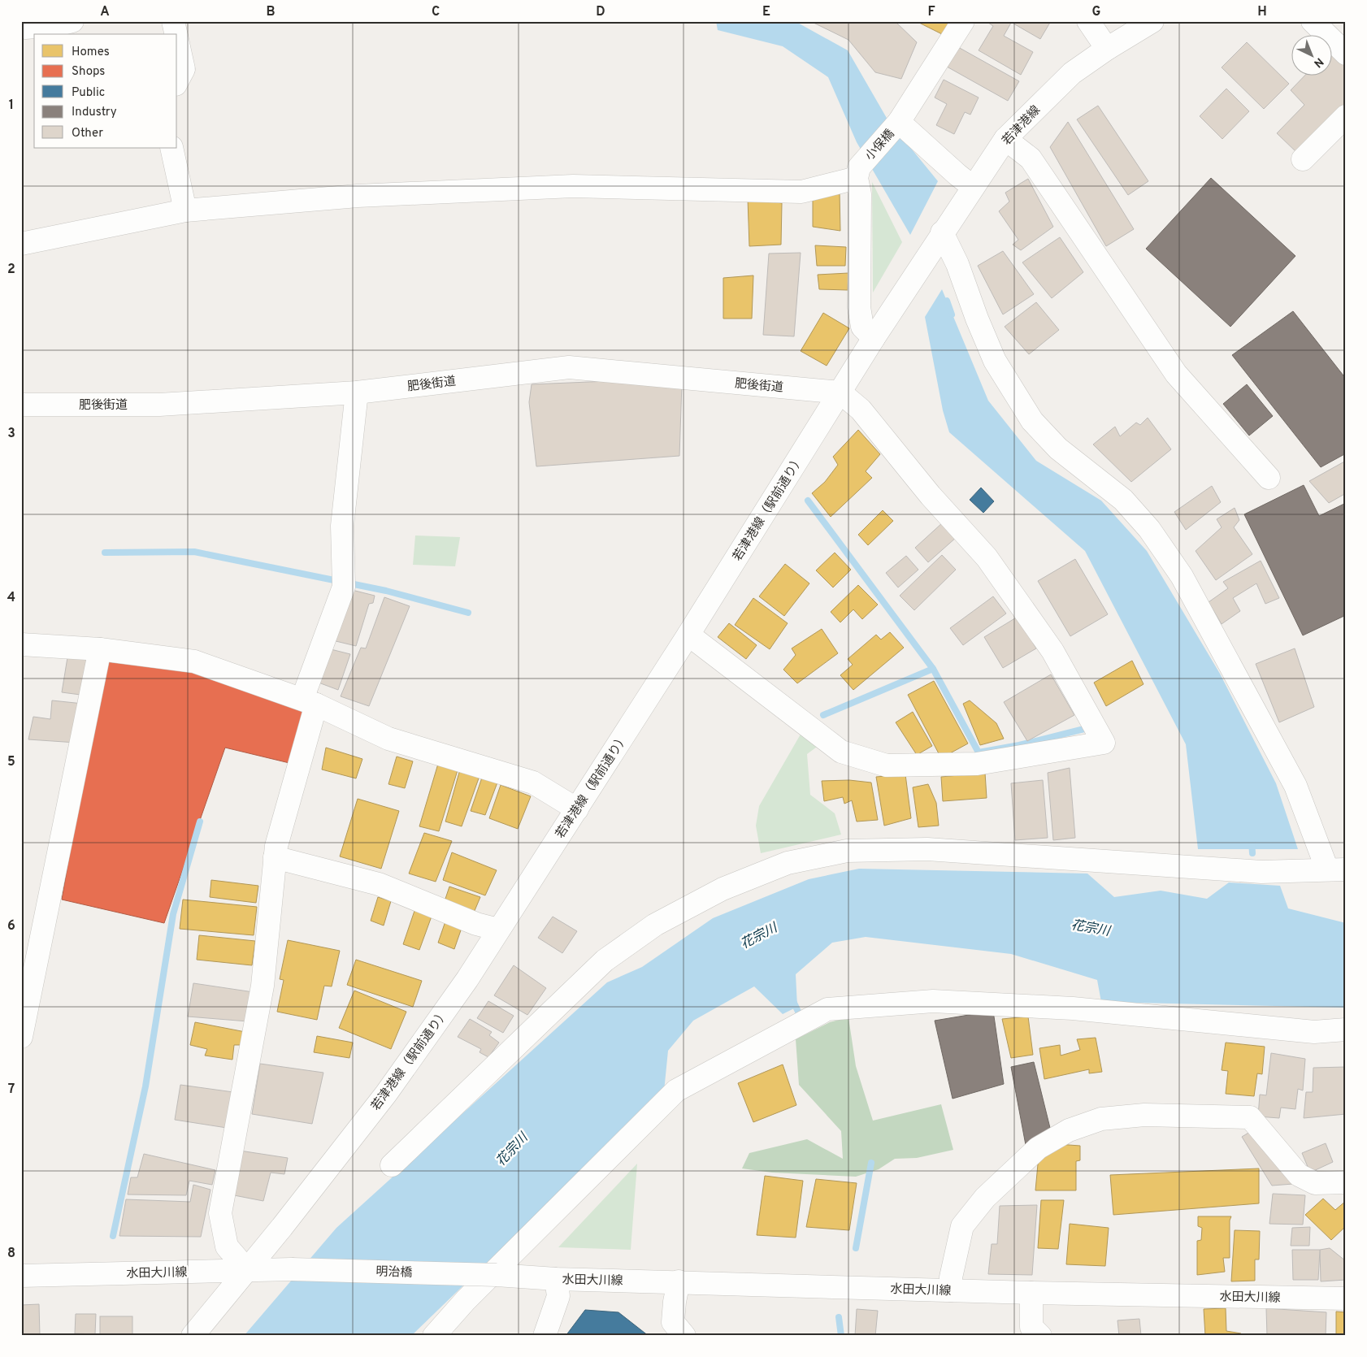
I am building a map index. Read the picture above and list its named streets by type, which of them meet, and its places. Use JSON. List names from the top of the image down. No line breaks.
{"streets":{"street":["若津港線","小保橋","肥後街道","若津港線（駅前通り）","明治橋","水田大川線"]},"crossings":[["若津港線","若津港線（駅前通り）"],["肥後街道","若津港線（駅前通り）"],["若津港線（駅前通り）","水田大川線"],["明治橋","水田大川線"]],"water":["花宗川"],"legend":["Homes","Shops","Public","Industry","Other"],"north":"bottom right","grid":{"columns":["A","B","C","D","E","F","G","H"],"rows":["1","2","3","4","5","6","7","8"]}}
